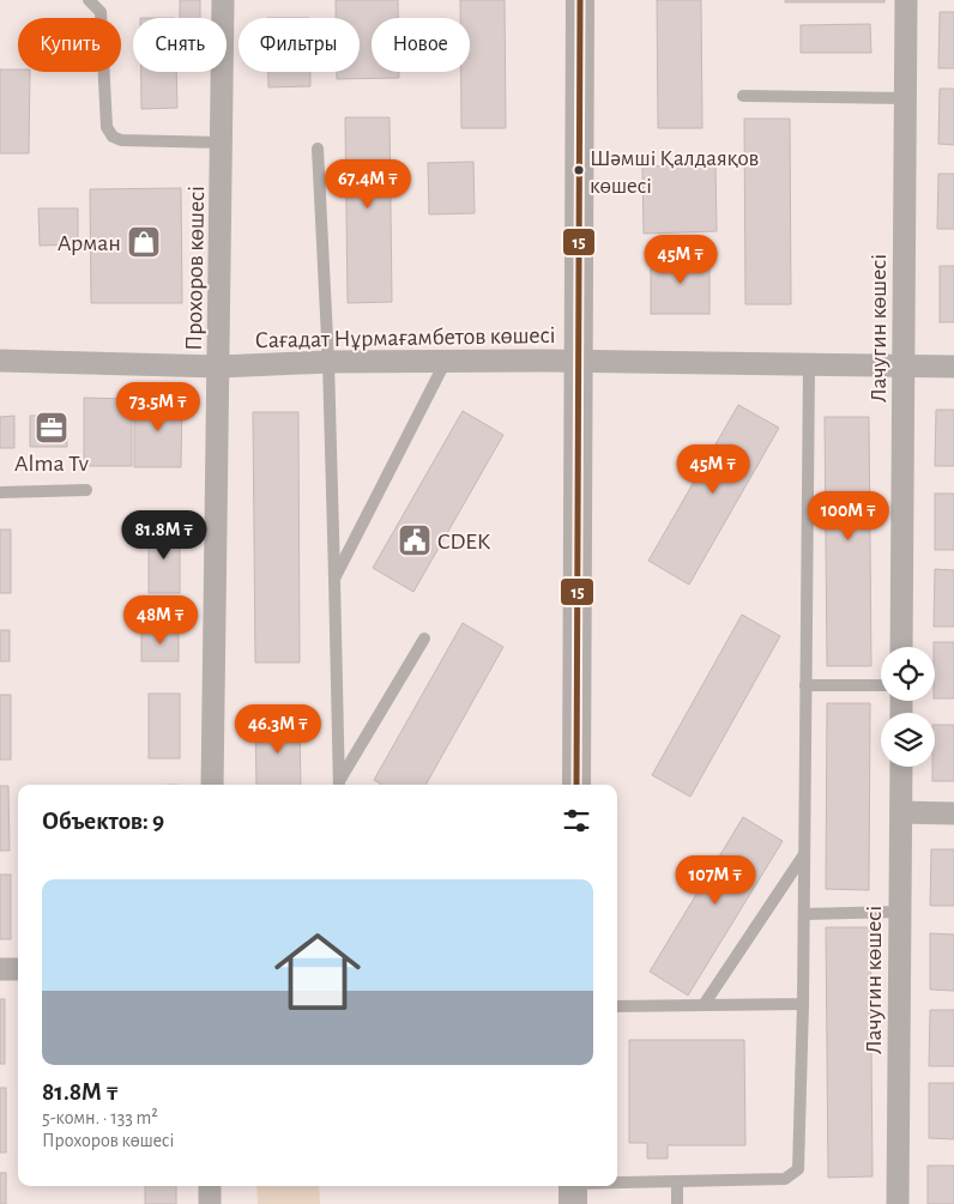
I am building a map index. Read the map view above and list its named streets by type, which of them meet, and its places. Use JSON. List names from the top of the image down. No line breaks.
{"streets":{"street":["Прохоров көшесі","Лачугин көшесі","Сағадат Нұрмағамбетов көшесі"]},"crossings":[["Прохоров көшесі","Сағадат Нұрмағамбетов көшесі"],["Лачугин көшесі","Сағадат Нұрмағамбетов көшесі"]],"places":{"other":["Шәмші Қалдаяқов көшесі"],"shop":["Арман"],"office":["Alma Tv"],"public building":["CDEK"]},"lines":["transit line 15"],"page":{"chip":["Купить","Снять","Фильтры","Новое"],"price":["67.4M ₸","45M ₸","73.5M ₸","45M ₸","100M ₸","81.8M ₸","48M ₸","46.3M ₸","107M ₸"],"heading":"Объектов: 9","list":[{"name":"81.8M ₸","note":"5-комн. · 133 m² · Прохоров көшесі"}]}}
